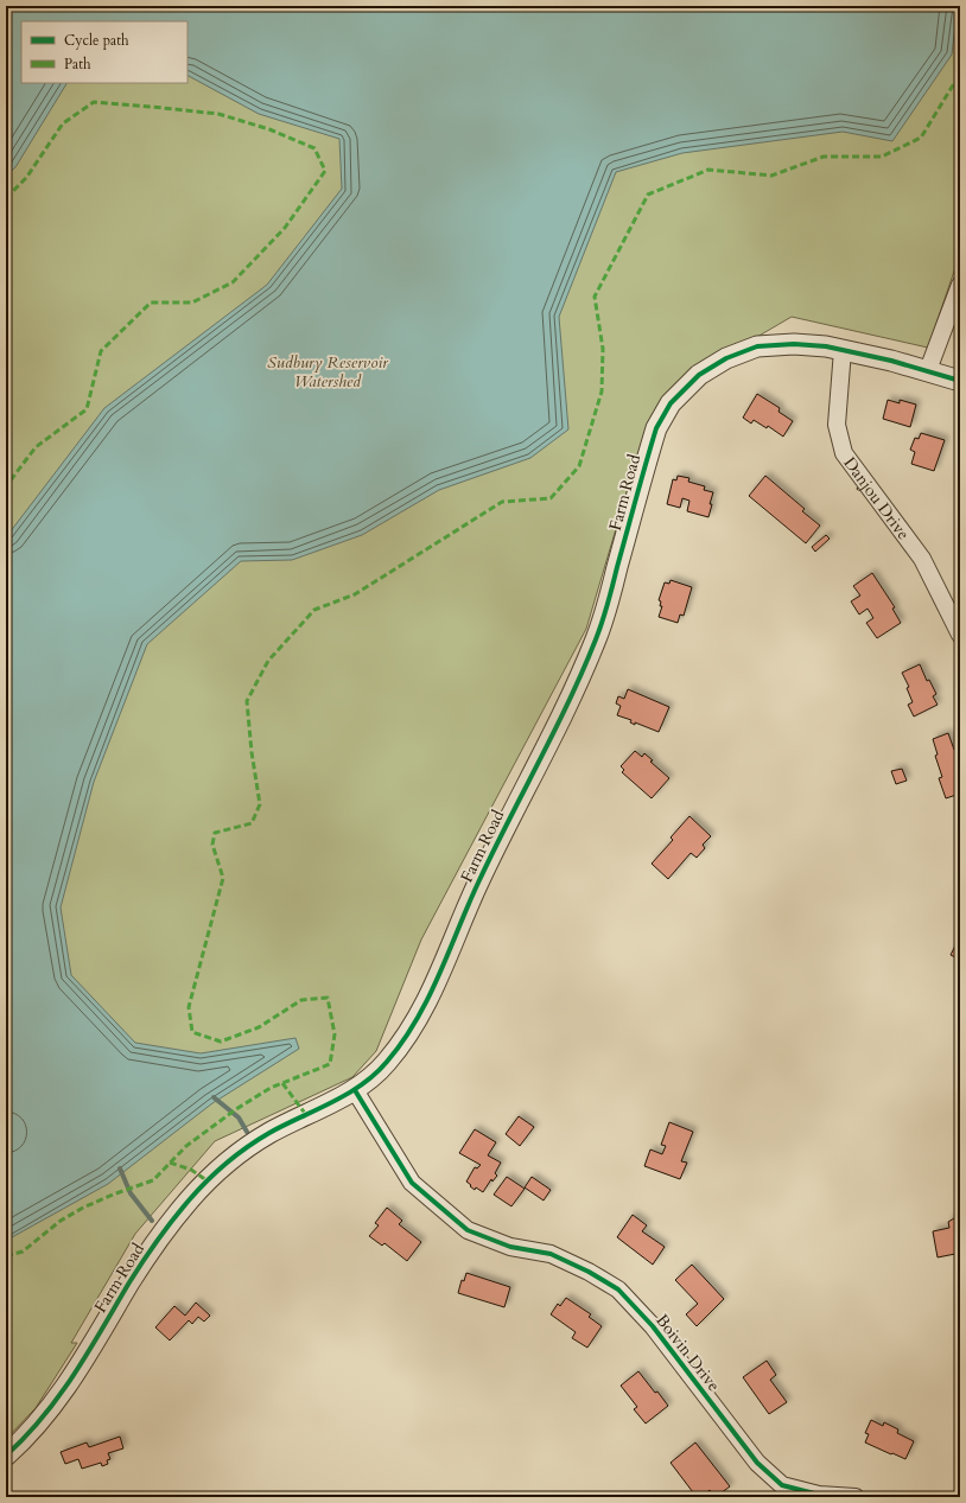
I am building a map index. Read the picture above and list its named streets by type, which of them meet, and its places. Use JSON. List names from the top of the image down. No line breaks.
{"streets":{"street":["Farm Road","Danjou Drive","Boivin Drive"]},"crossings":[["Farm Road","Danjou Drive"],["Farm Road","Boivin Drive"]],"parks":["Sudbury Reservoir Watershed"],"legend":["Cycle path","Path"]}
